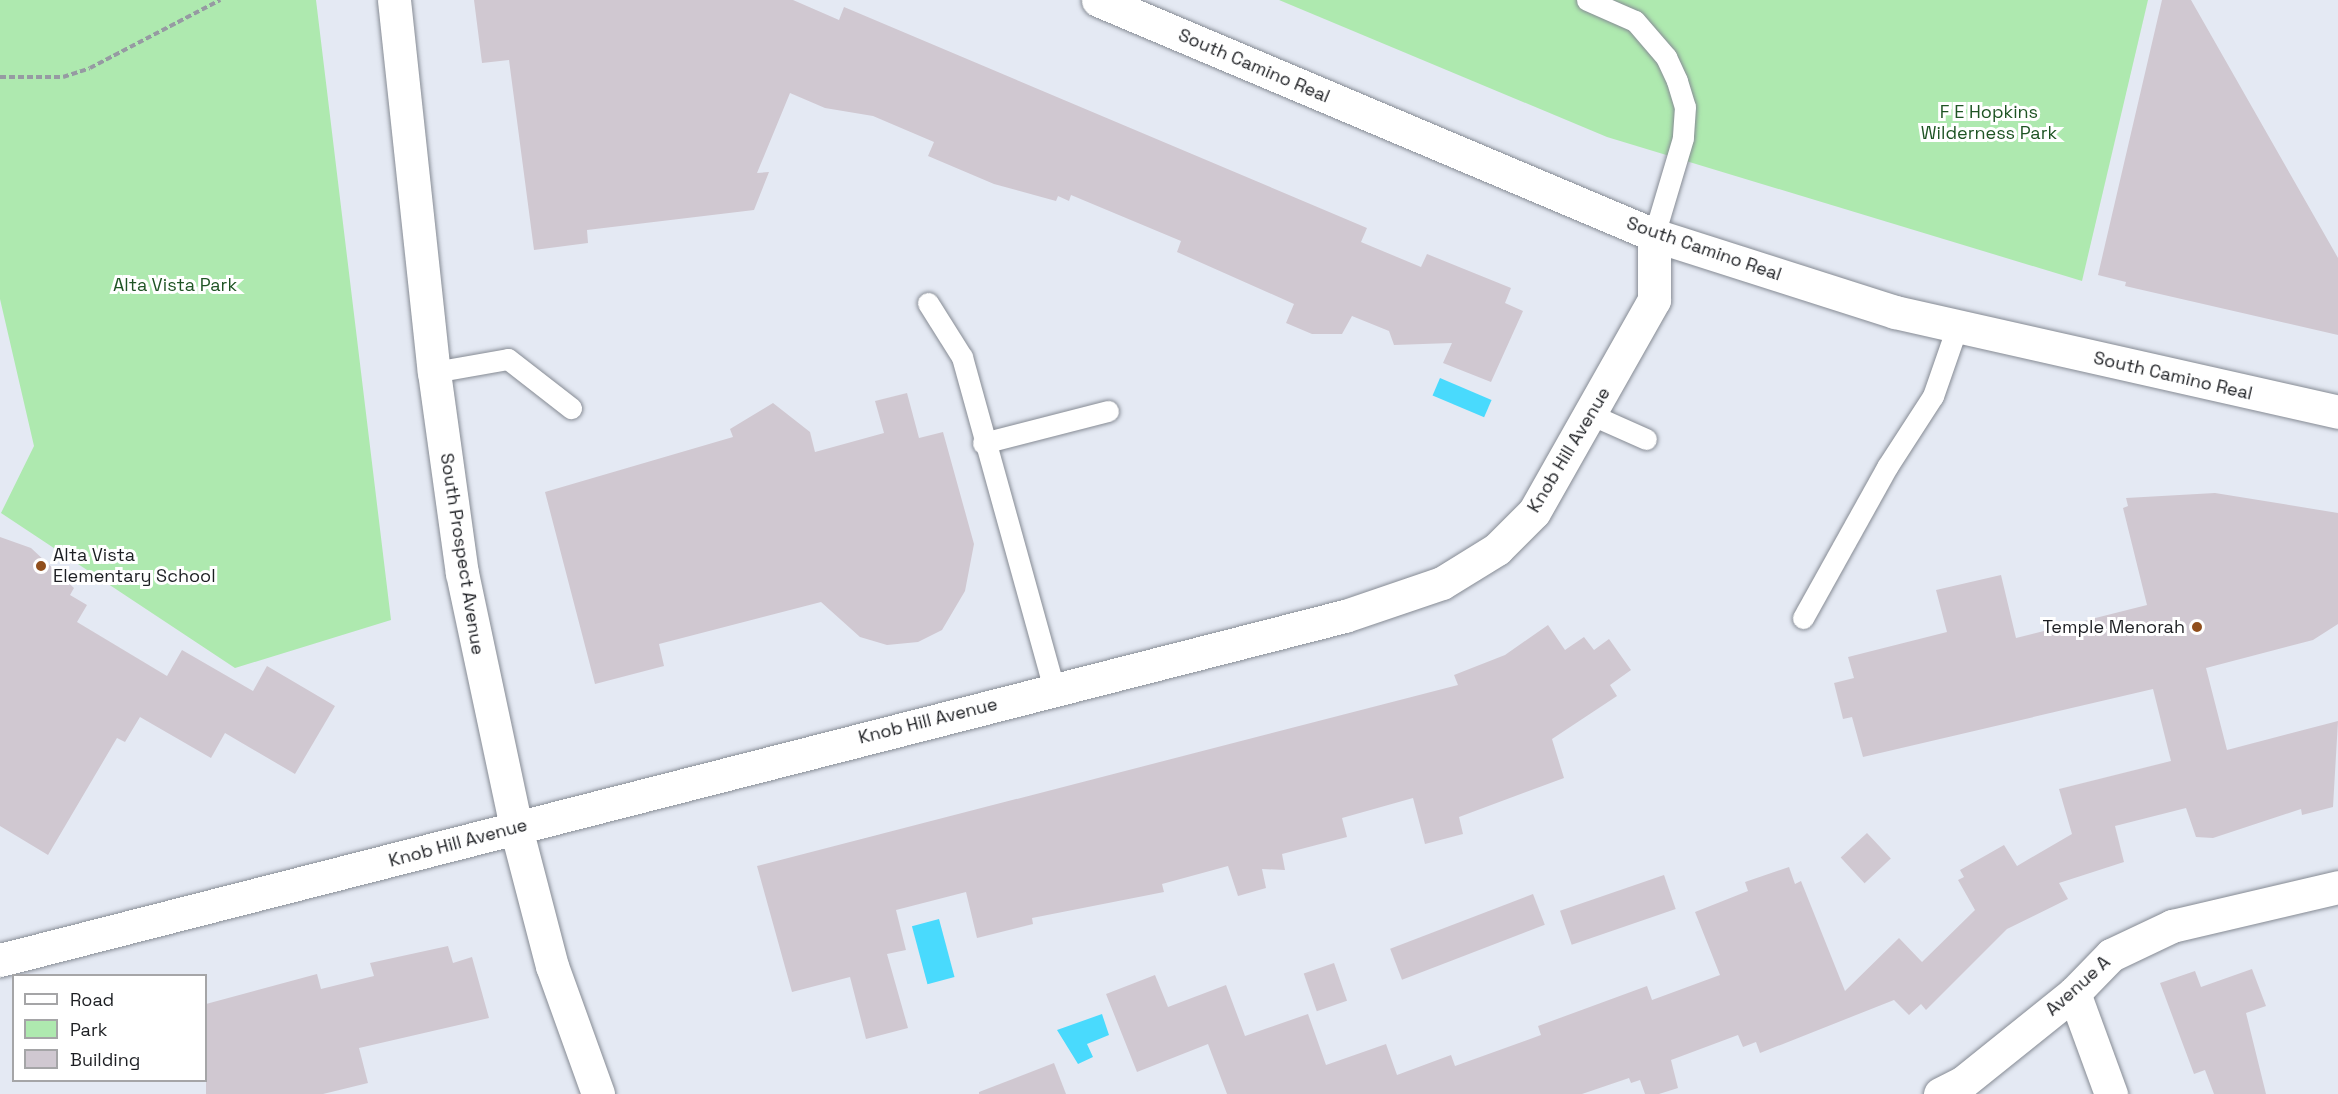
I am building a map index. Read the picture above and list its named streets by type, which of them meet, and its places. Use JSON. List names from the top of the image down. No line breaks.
{"streets":{"street":["South Camino Real","Knob Hill Avenue","South Prospect Avenue","Avenue A"]},"crossings":[["South Camino Real","Knob Hill Avenue"],["Knob Hill Avenue","South Prospect Avenue"]],"parks":["F E Hopkins Wilderness Park","Alta Vista Park"],"places":["Alta Vista Elementary School","Temple Menorah"],"legend":["Road","Park","Building"]}
